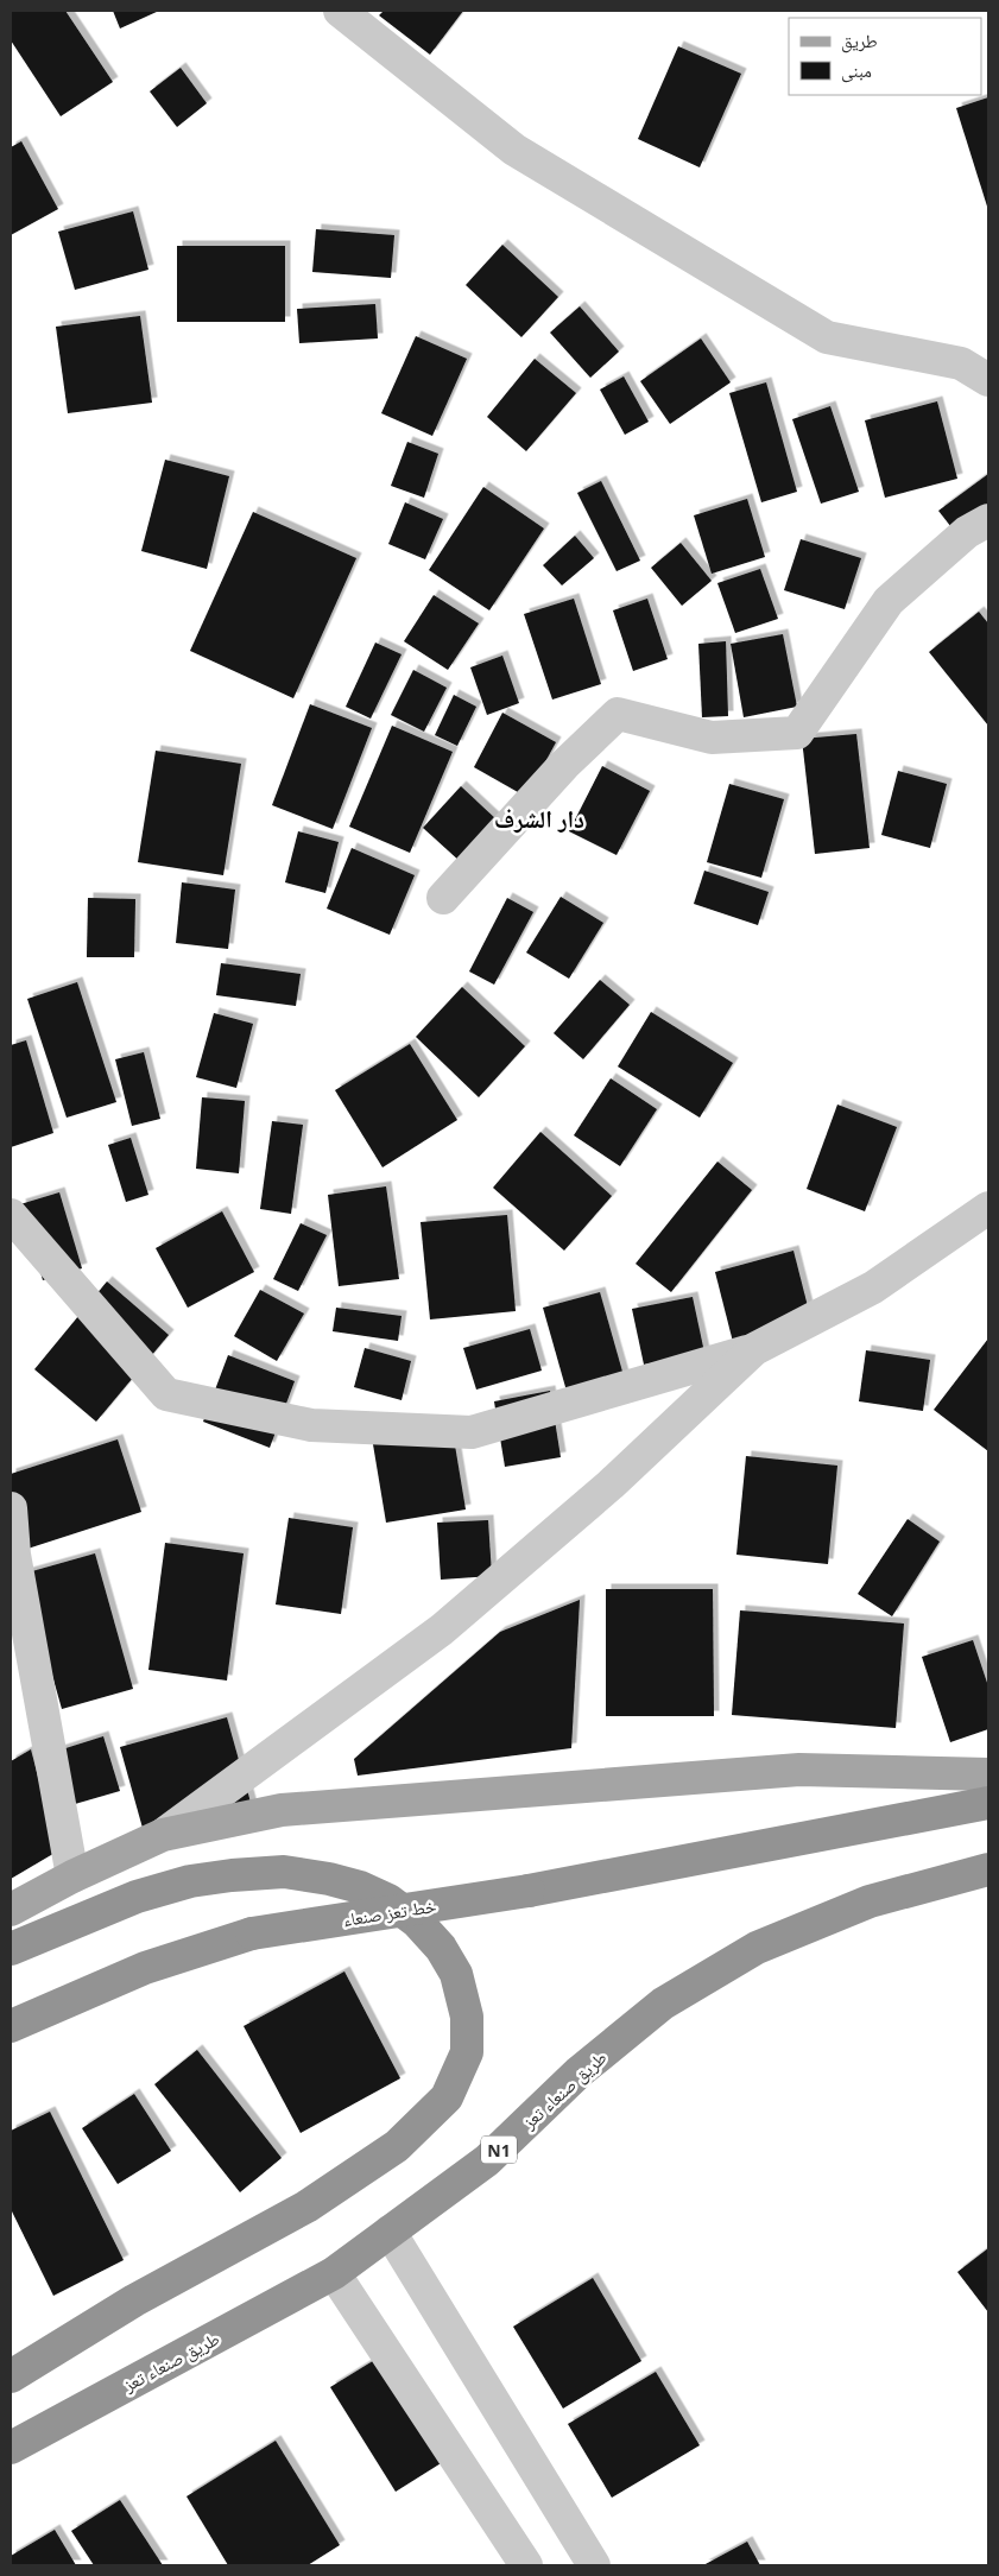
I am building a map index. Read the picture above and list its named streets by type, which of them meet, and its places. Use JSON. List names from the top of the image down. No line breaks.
{"streets":{"highway":["خط تعز صنعاء","طريق صنعاء تعز","N1"]},"districts":["دار الشرف"],"legend":["طريق","مبنى"]}
